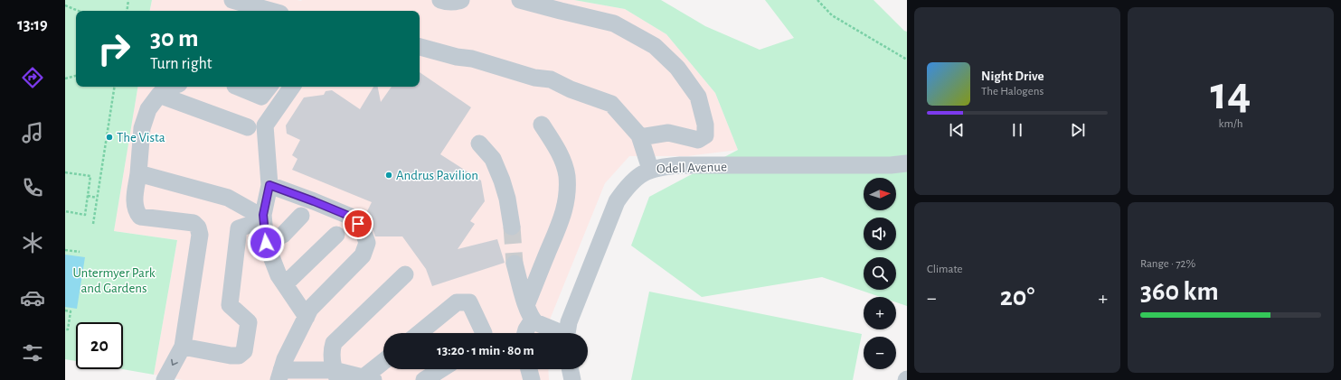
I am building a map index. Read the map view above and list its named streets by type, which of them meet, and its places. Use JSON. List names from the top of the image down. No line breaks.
{"streets":{"street":["Odell Avenue"]},"parks":["Untermyer Park and Gardens"],"places":["The Vista","Andrus Pavilion"],"north":"right","page":{"tabs":"13:19","tile":[["14","km/h"],"Climate",["Range · 72%","360 km"]],"turn":["30 m","Turn right"],"song":["Night Drive","The Halogens"],"map_buttons":["+","−"],"heat":["−","20°","+"],"limit":"20","trip":"13:20 · 1 min · 80 m"}}
